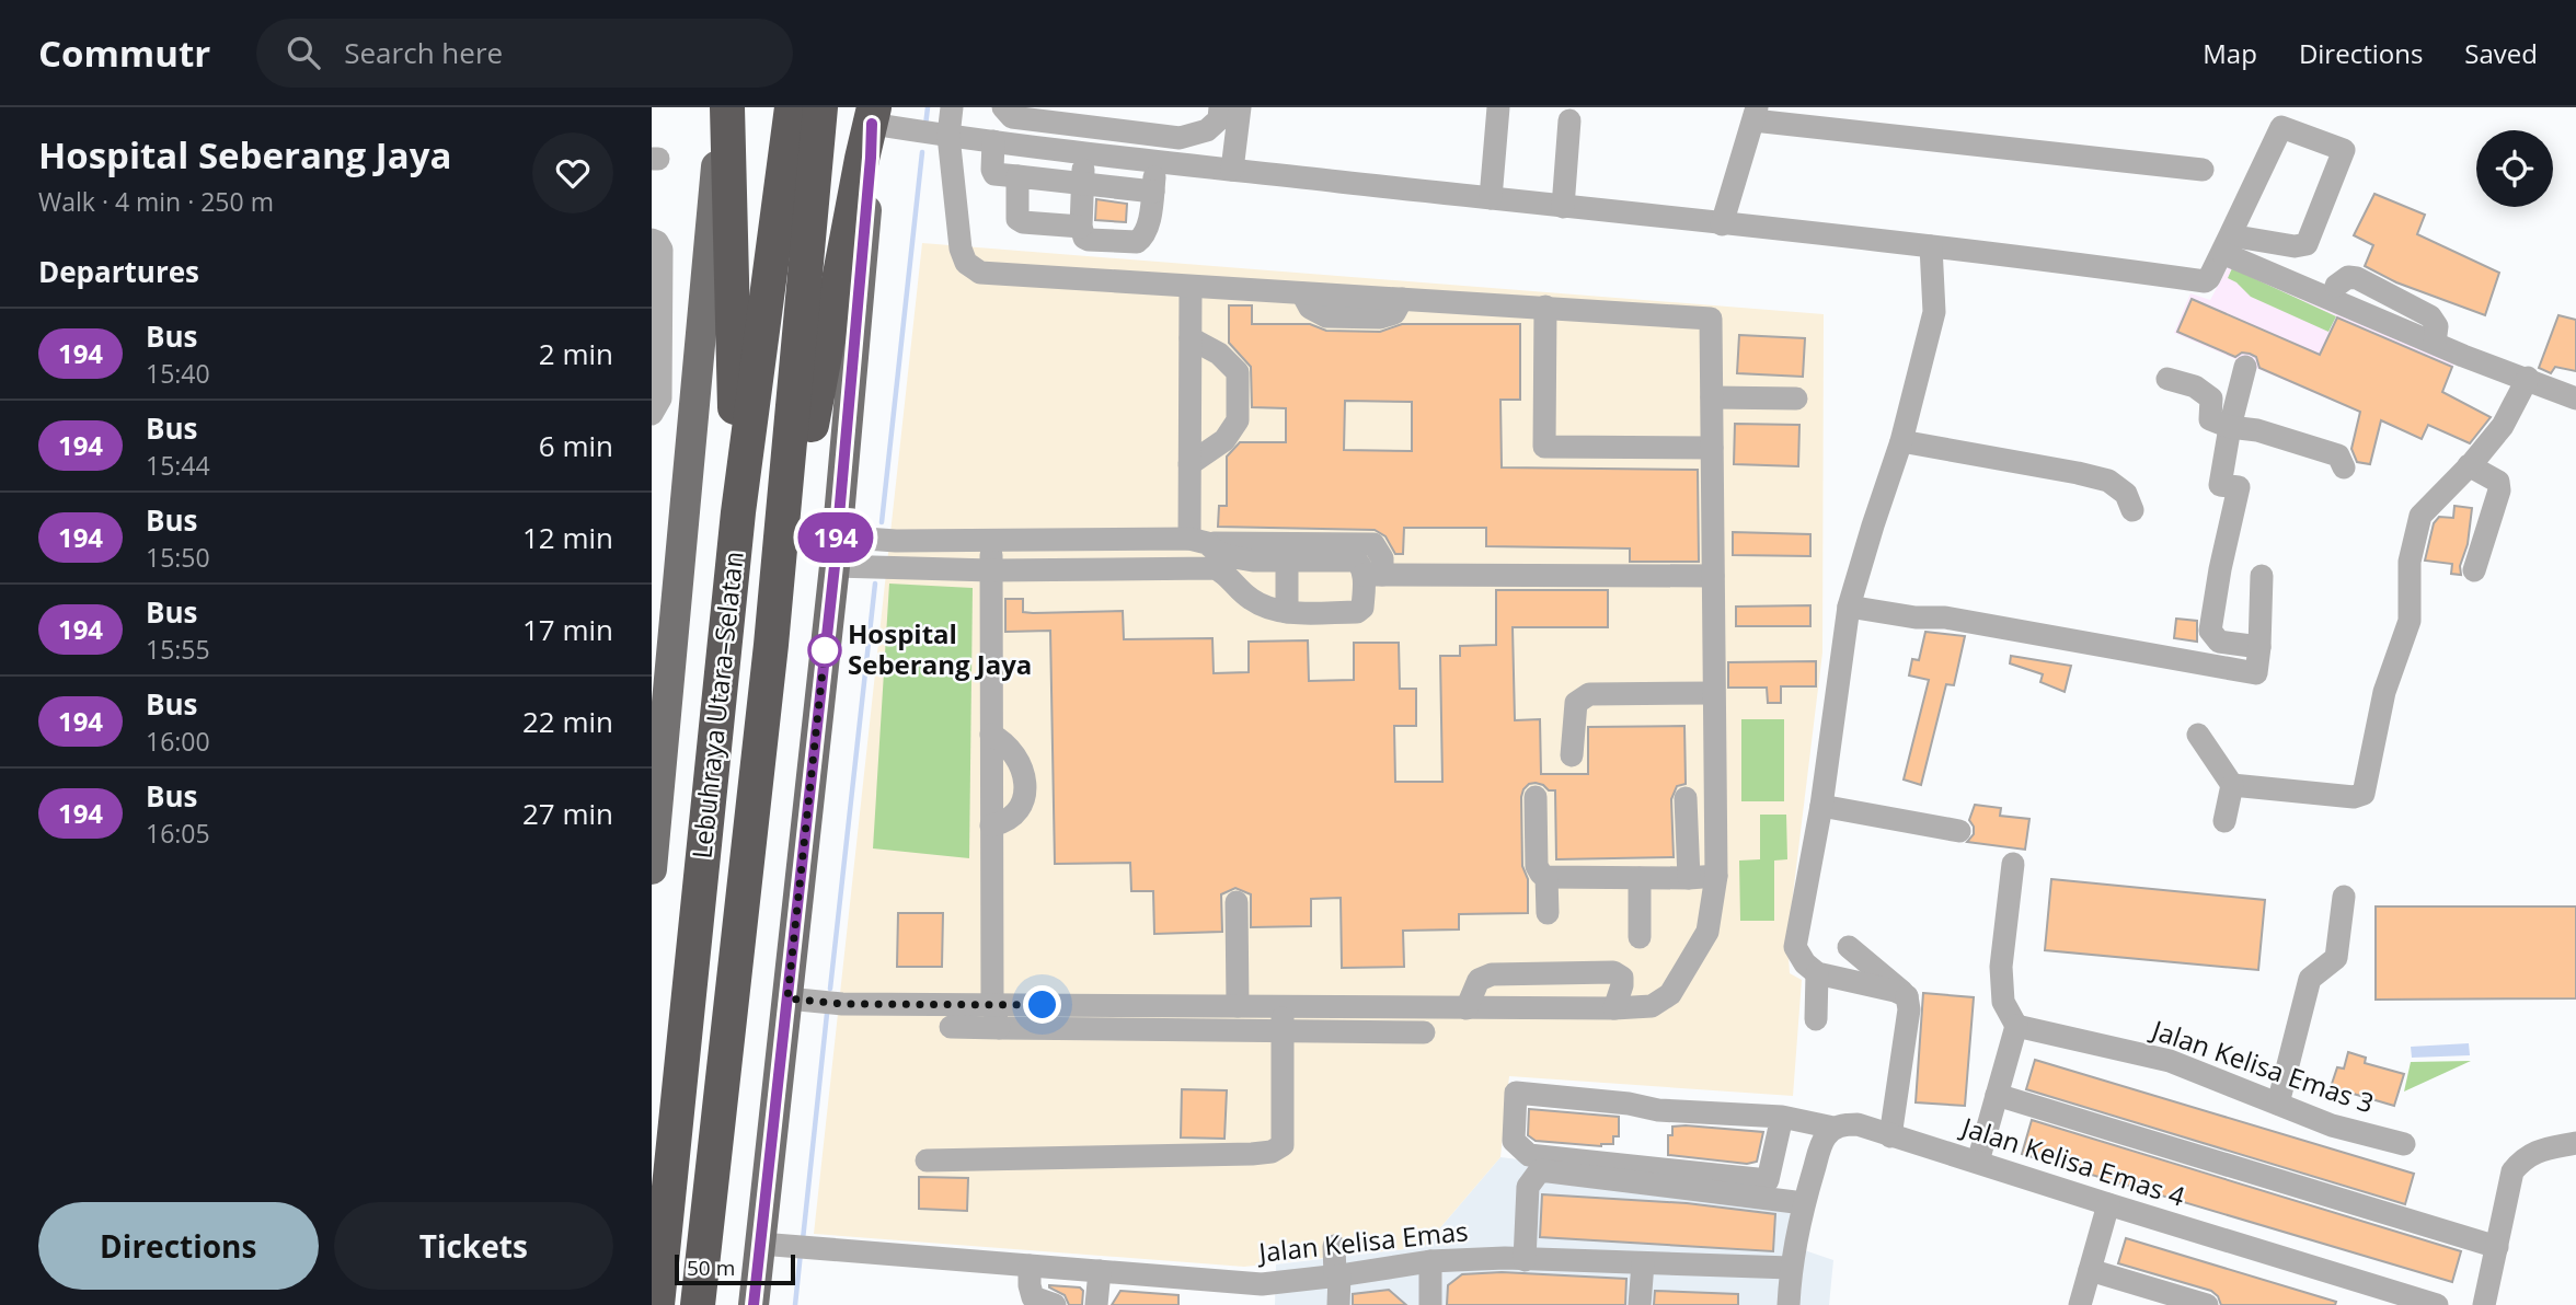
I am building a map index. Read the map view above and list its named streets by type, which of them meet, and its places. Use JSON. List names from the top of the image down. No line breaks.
{"streets":{"highway":["Lebuhraya Utara–Selatan"],"street":["Jalan Kelisa Emas 3","Jalan Kelisa Emas 4","Jalan Kelisa Emas"]},"places":["Hospital Seberang Jaya"],"lines":["bus line 194"],"scale_bar":"50 m","page":{"header":"Commutr","search":"Search here","nav":["Map","Directions","Saved"],"heading":[["Hospital Seberang Jaya","Walk · 4 min · 250 m"],"Departures"],"on_map":"194","list":[{"mark":"194","name":"Bus","note":"15:40","value":"2 min"},{"mark":"194","name":"Bus","note":"15:44","value":"6 min"},{"mark":"194","name":"Bus","note":"15:50","value":"12 min"},{"mark":"194","name":"Bus","note":"15:55","value":"17 min"},{"mark":"194","name":"Bus","note":"16:00","value":"22 min"},{"mark":"194","name":"Bus","note":"16:05","value":"27 min"}],"buttons":["Directions","Tickets"],"scale":"50 m"}}
